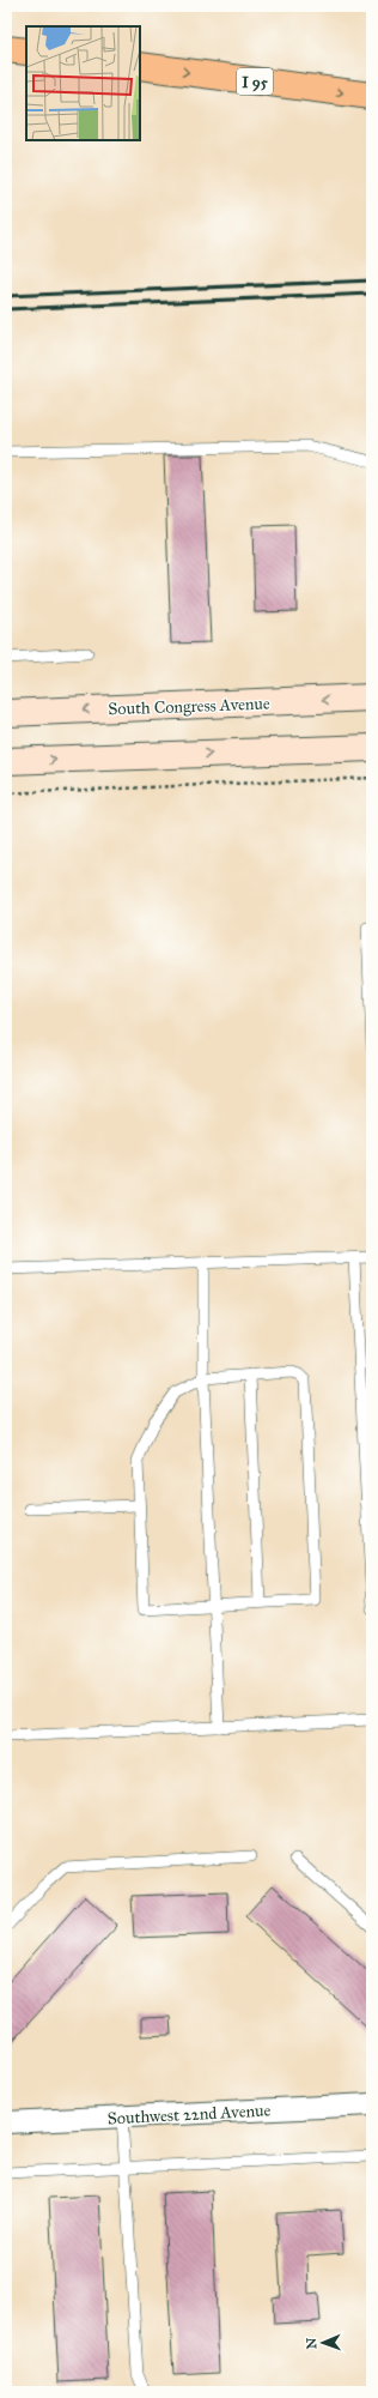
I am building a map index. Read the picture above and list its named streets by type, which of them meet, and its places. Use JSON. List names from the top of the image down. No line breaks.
{"streets":{"highway":["I 95"],"main road":["South Congress Avenue"],"street":["Southwest 22nd Avenue"]},"north":"left"}
